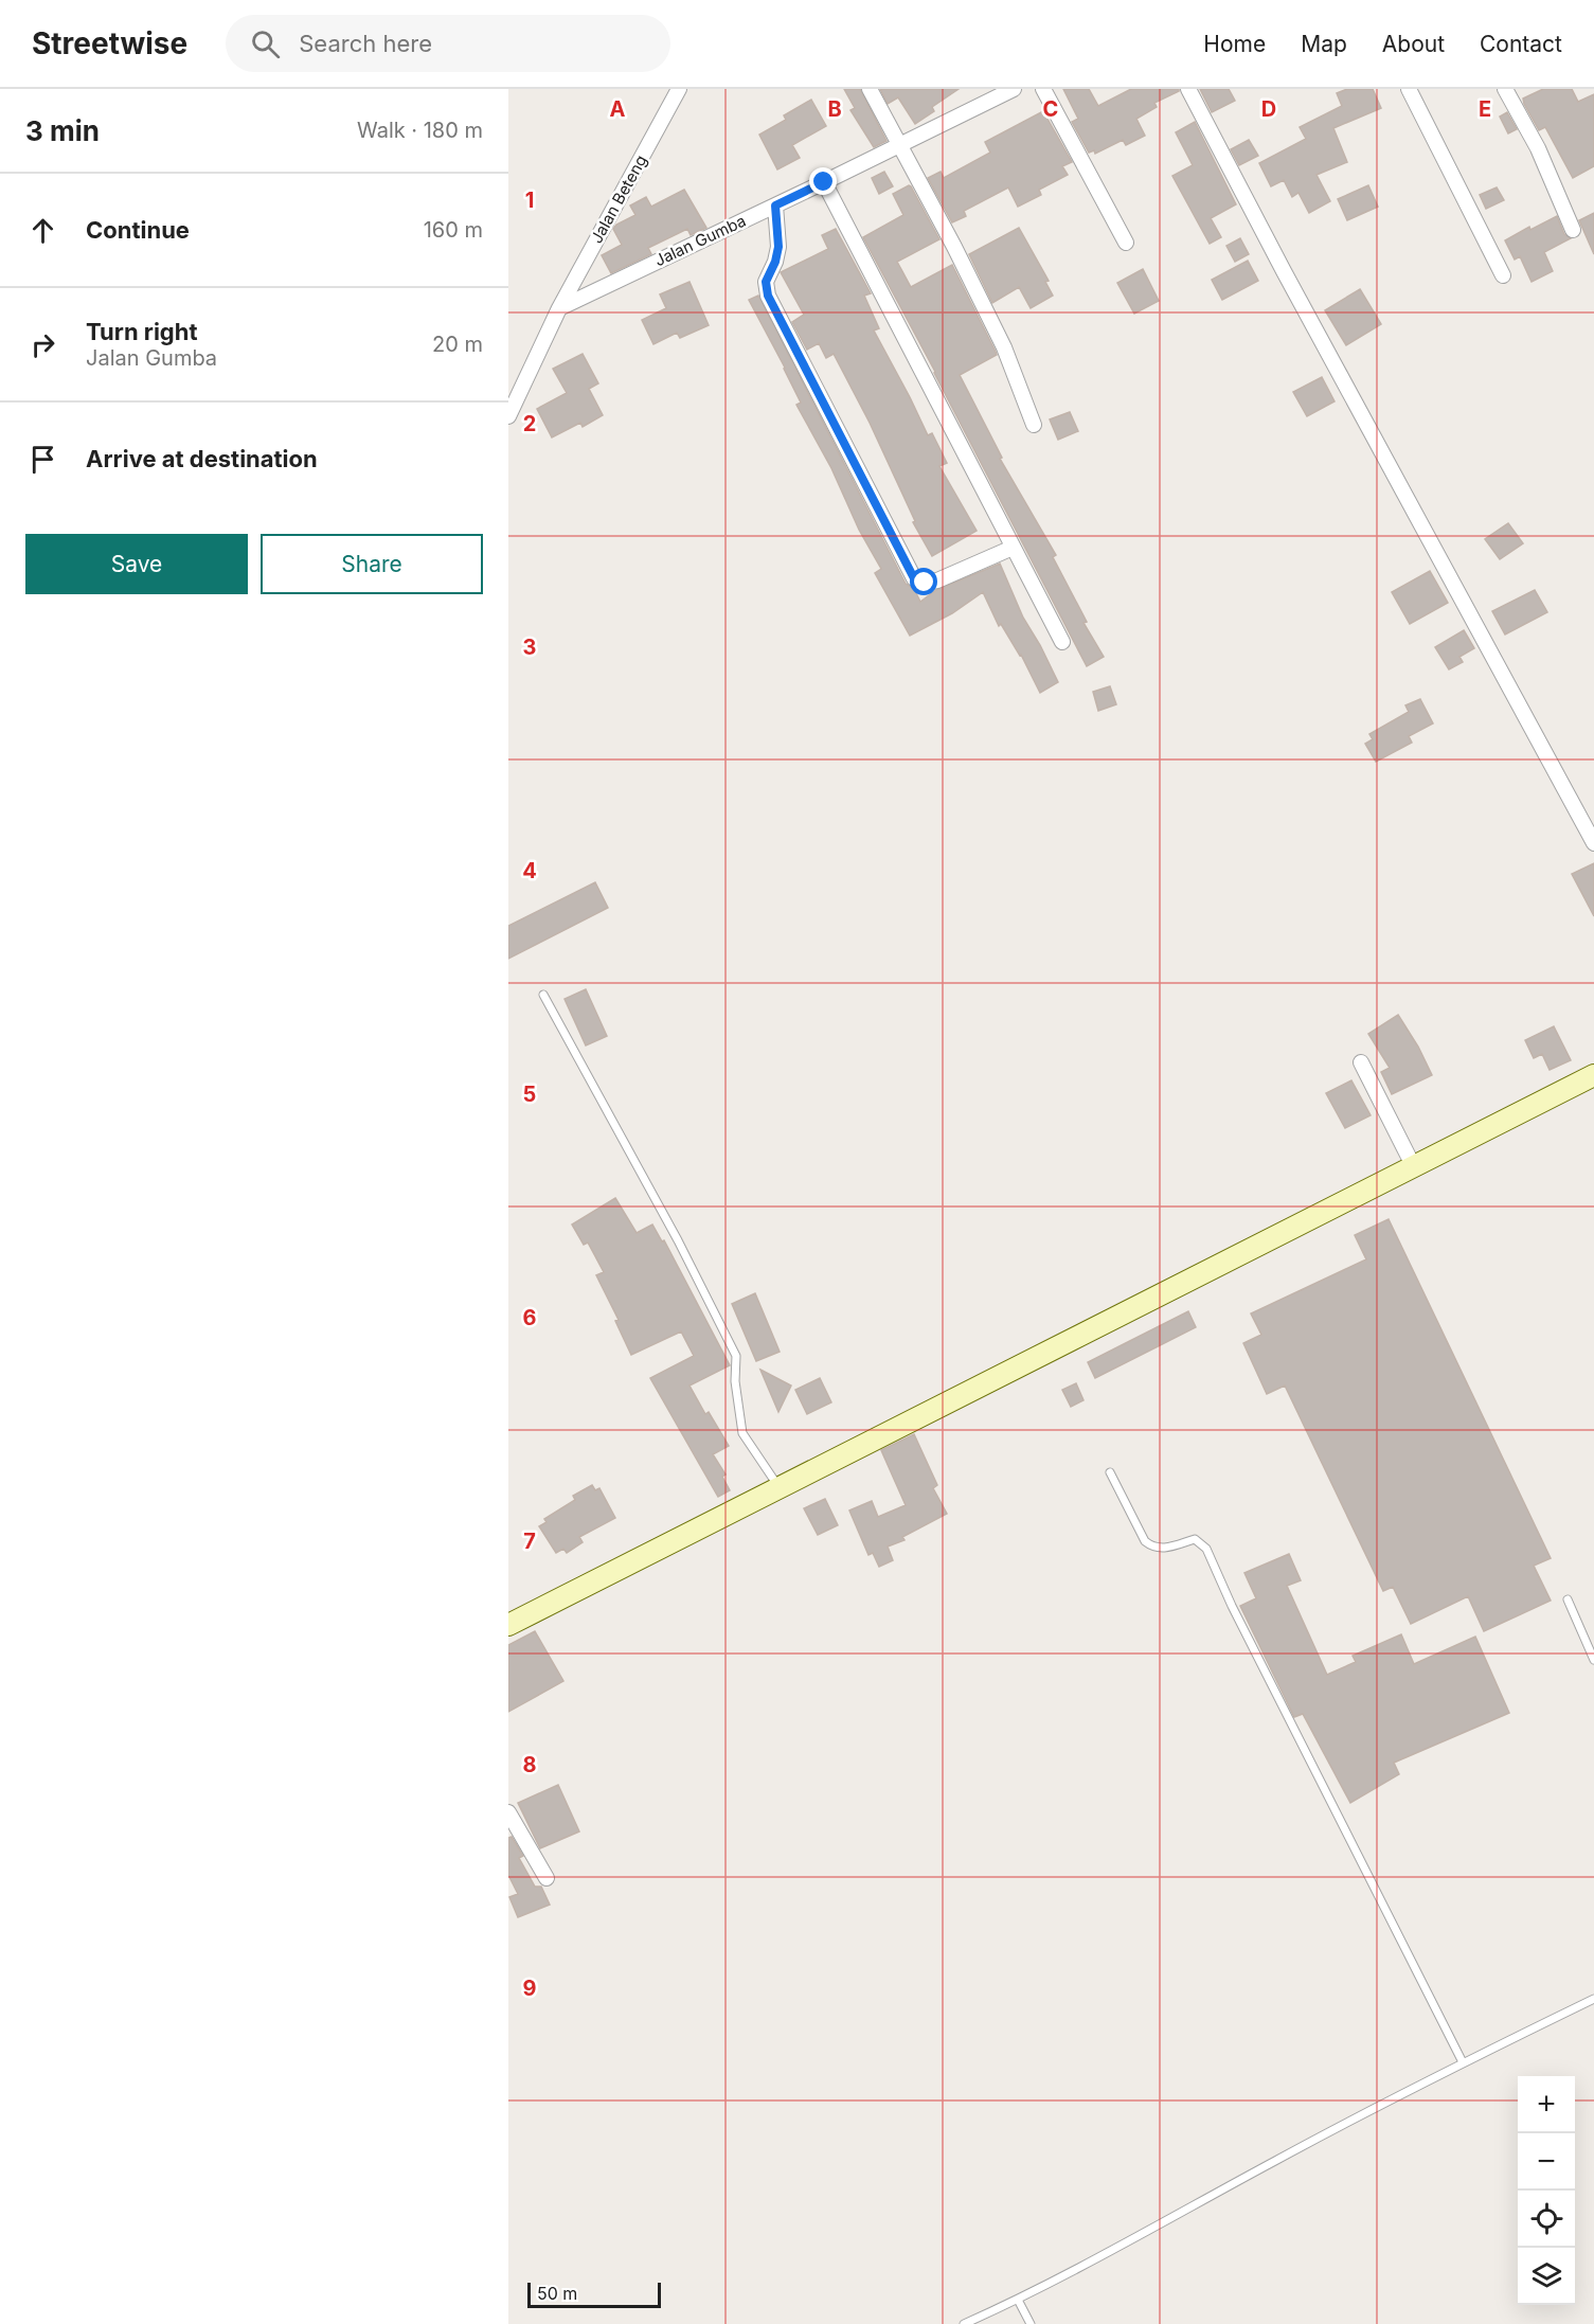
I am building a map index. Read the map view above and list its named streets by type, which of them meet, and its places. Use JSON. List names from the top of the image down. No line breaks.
{"streets":{"street":["Jalan Beteng","Jalan Gumba"]},"crossings":[["Jalan Beteng","Jalan Gumba"]],"scale_bar":"50 m","page":{"header":"Streetwise","search":"Search here","nav":["Home","Map","About","Contact"],"heading":["3 min","Walk · 180 m"],"list":[["Continue","160 m"],["Turn right","Jalan Gumba","20 m"],"Arrive at destination"],"buttons":["Save","Share"],"map_buttons":["+","−"],"scale":"50 m"},"grid":{"columns":["A","B","C","D","E"],"rows":["1","2","3","4","5","6","7","8","9"]}}
